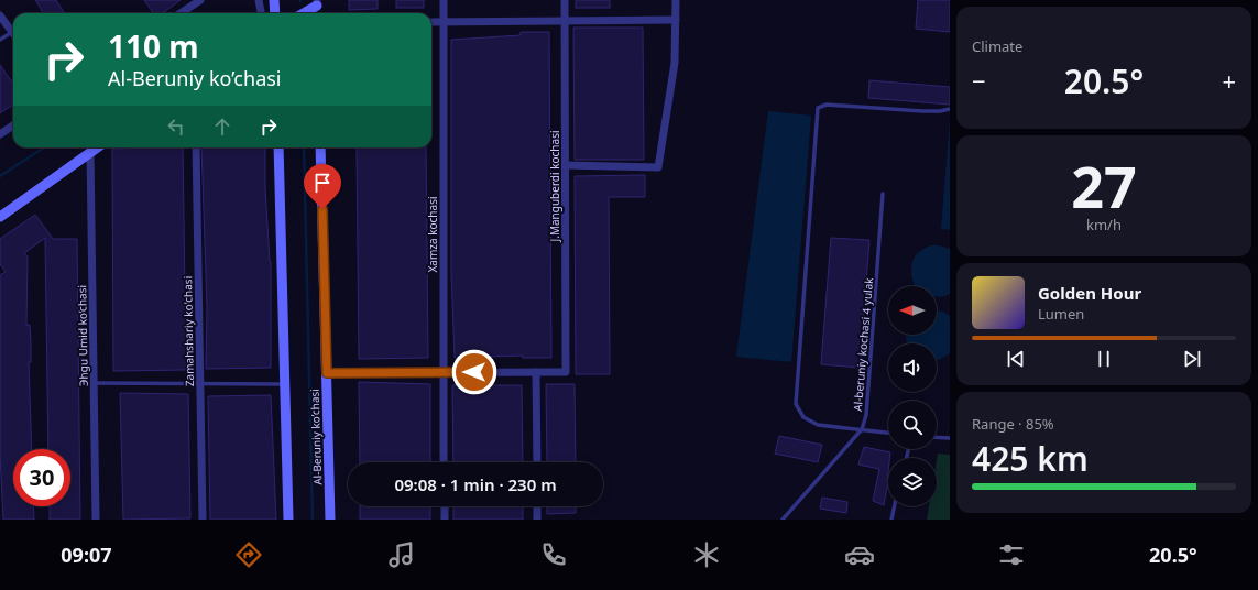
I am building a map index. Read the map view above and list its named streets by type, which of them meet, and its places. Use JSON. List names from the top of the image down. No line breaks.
{"streets":{"main road":["Al-Beruniy ko’chasi"],"street":["J.Manguberdi kochasi","Xamza kochasi","Zamahshariy ko'chasi","Эhgu Umid ko’chasi"],"lane":["Al-beruniy kochasi 4 yulak"]},"north":"left","page":{"tile":["Climate",["27","km/h"],["Range · 85%","425 km"]],"turn":["110 m","Al-Beruniy ko’chasi"],"heat":["−","20.5°","+"],"song":["Golden Hour","Lumen"],"limit":"30","trip":"09:08 · 1 min · 230 m","tabs":["09:07","20.5°"]}}
